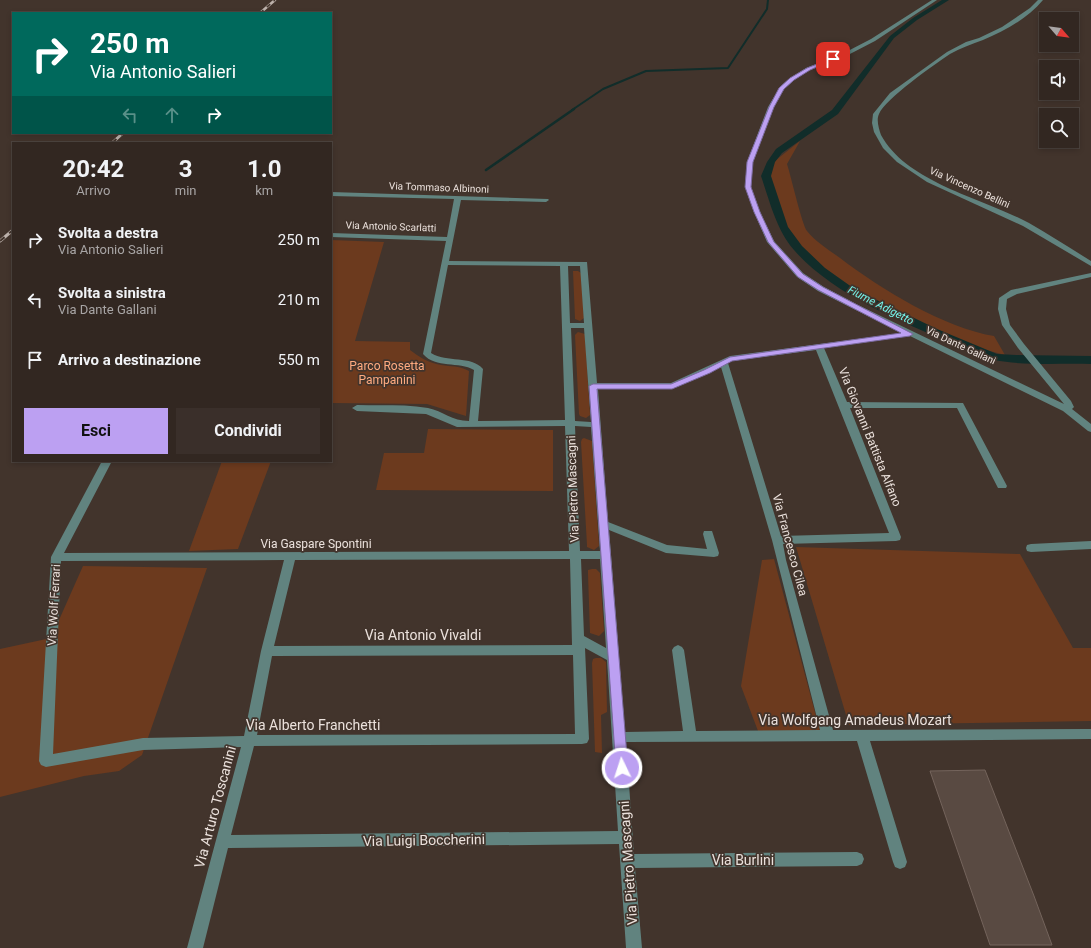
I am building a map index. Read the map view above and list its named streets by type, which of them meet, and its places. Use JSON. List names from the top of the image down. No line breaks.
{"streets":{"street":["Via Tommaso Albinoni","Via Vincenzo Bellini","Via Antonio Scarlatti","Via Dante Gallani","Via Giovanni Battista Alfano","Via Pietro Mascagni","Via Gaspare Spontini","Via Francesco Cilea","Via Wolf Ferrari","Via Antonio Vivaldi","Via Wolfgang Amadeus Mozart","Via Alberto Franchetti","Via Arturo Toscanini","Via Luigi Boccherini","Via Burlini"]},"crossings":[["Via Tommaso Albinoni","Via Antonio Scarlatti"],["Via Antonio Scarlatti","Via Pietro Mascagni"],["Via Giovanni Battista Alfano","Via Francesco Cilea"],["Via Pietro Mascagni","Via Gaspare Spontini"],["Via Pietro Mascagni","Via Antonio Vivaldi"],["Via Pietro Mascagni","Via Wolfgang Amadeus Mozart"],["Via Pietro Mascagni","Via Alberto Franchetti"],["Via Pietro Mascagni","Via Luigi Boccherini"],["Via Pietro Mascagni","Via Burlini"],["Via Gaspare Spontini","Via Wolf Ferrari"],["Via Gaspare Spontini","Via Arturo Toscanini"],["Via Francesco Cilea","Via Wolfgang Amadeus Mozart"],["Via Wolf Ferrari","Via Alberto Franchetti"],["Via Antonio Vivaldi","Via Arturo Toscanini"],["Via Alberto Franchetti","Via Arturo Toscanini"],["Via Arturo Toscanini","Via Luigi Boccherini"]],"water":["Fiume Adigetto"],"parks":["Parco Rosetta Pampanini"],"north":"bottom right","page":{"turn":["250 m","Via Antonio Salieri"],"eta":["20:42","Arrivo","3","min","1.0","km"],"list":[{"name":"Svolta a destra","note":"Via Antonio Salieri","value":"250 m"},{"name":"Svolta a sinistra","note":"Via Dante Gallani","value":"210 m"},{"name":"Arrivo a destinazione","value":"550 m"}],"buttons":["Esci","Condividi"]}}
